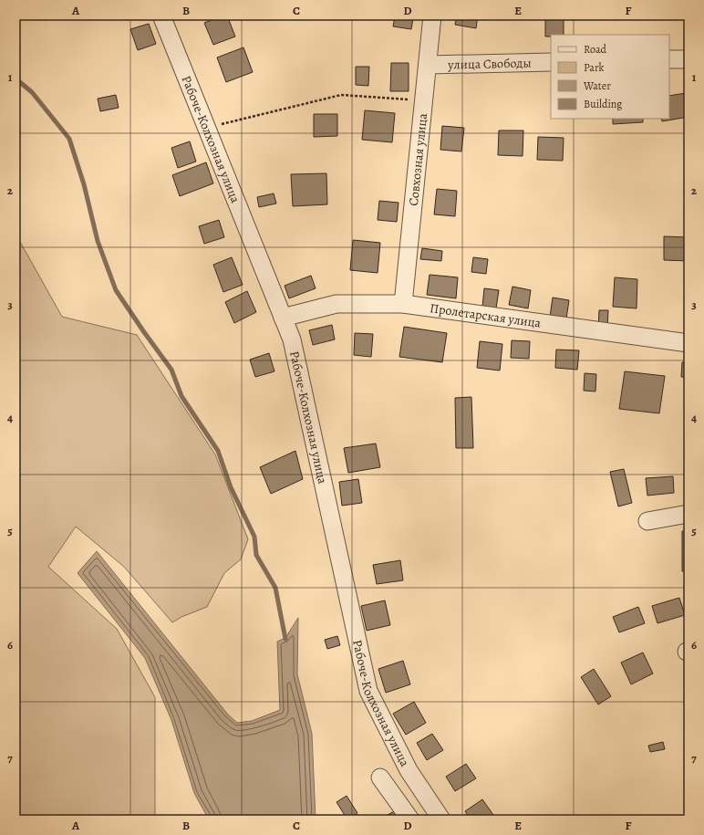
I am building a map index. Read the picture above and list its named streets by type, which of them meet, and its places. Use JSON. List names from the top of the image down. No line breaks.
{"streets":{"street":["улица Свободы","Рабоче-Колхозная улица","Совхозная улица","Пролетарская улица"]},"crossings":[["улица Свободы","Совхозная улица"],["Рабоче-Колхозная улица","Пролетарская улица"],["Совхозная улица","Пролетарская улица"]],"legend":["Road","Park","Water","Building"],"grid":{"columns":["A","B","C","D","E","F"],"rows":["1","2","3","4","5","6","7"]}}
